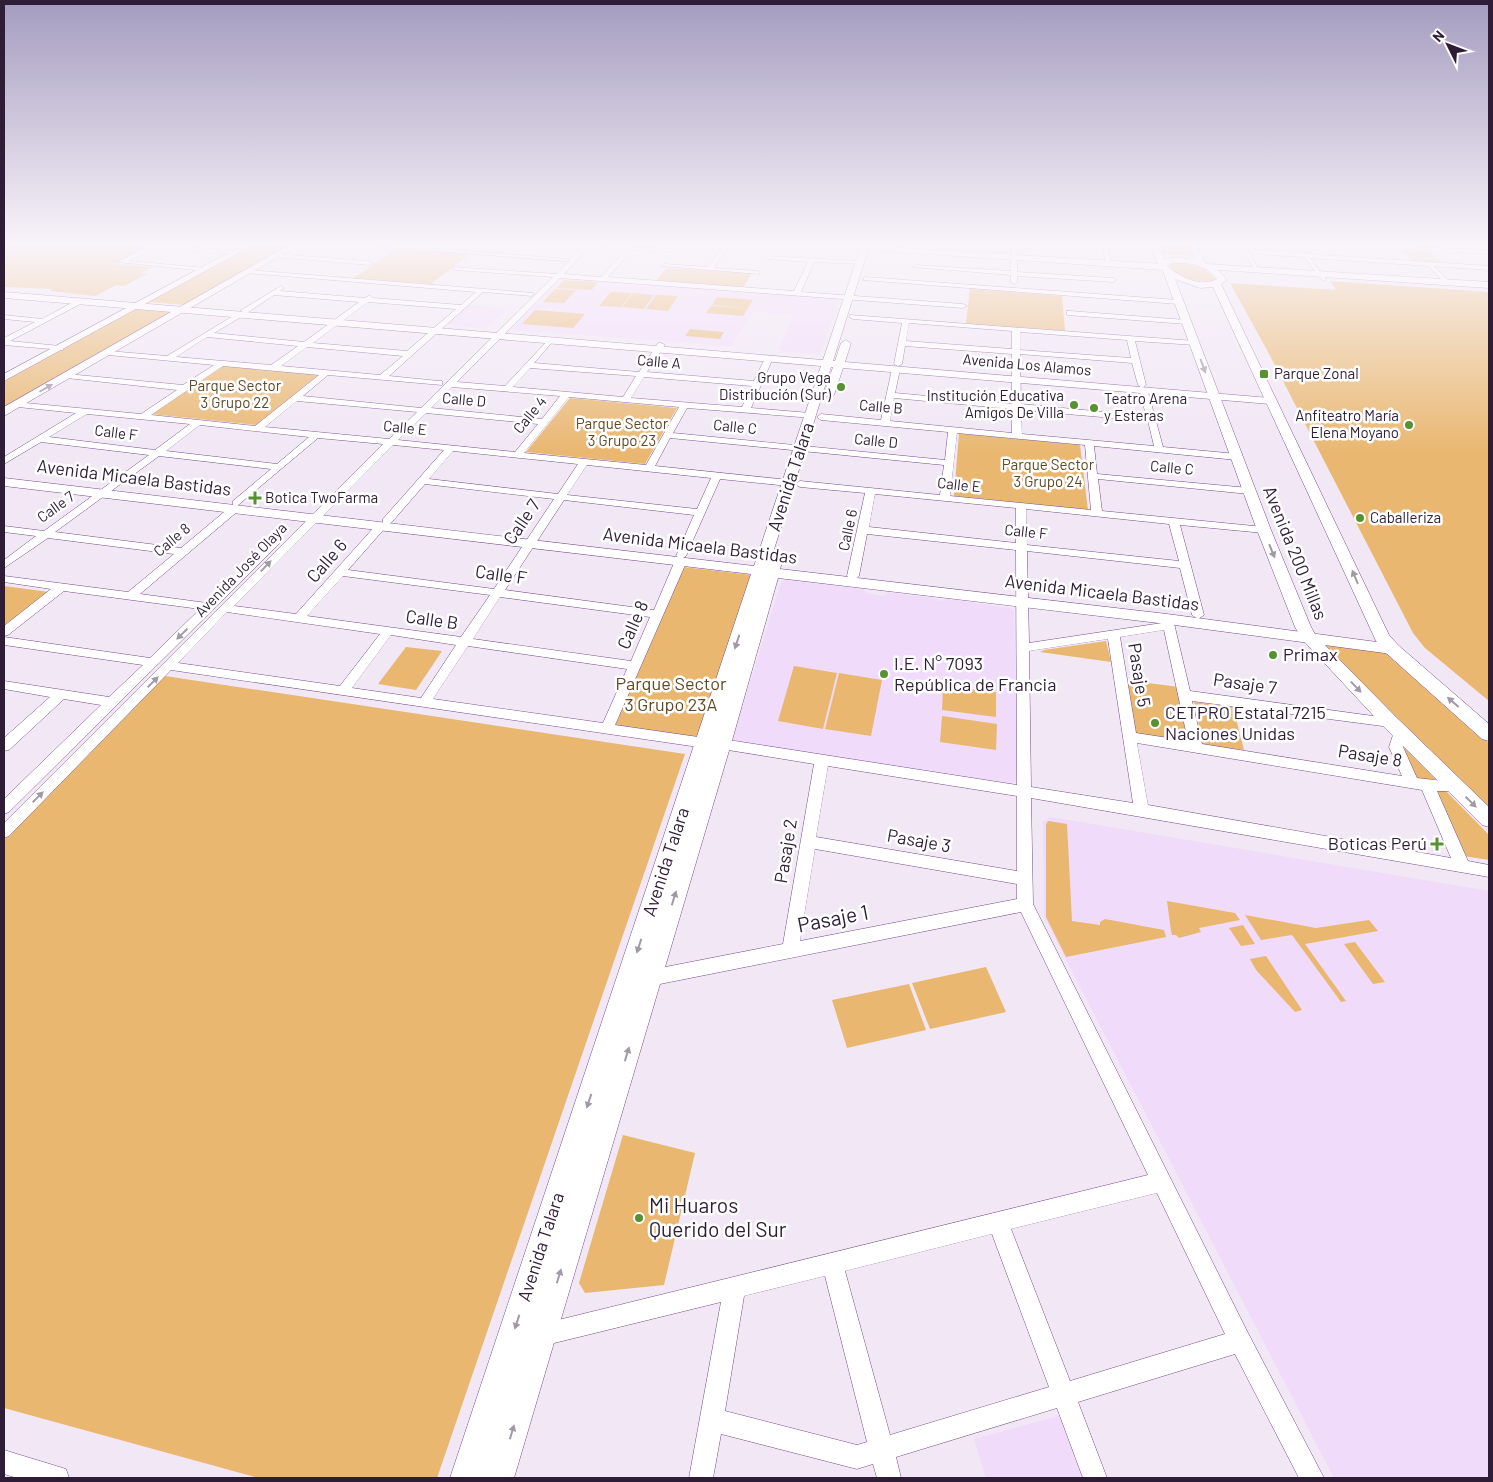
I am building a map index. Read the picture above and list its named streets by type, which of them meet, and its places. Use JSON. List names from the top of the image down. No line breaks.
{"streets":{"main road":["Avenida 200 Millas"],"street":["Calle A","Avenida Los Alamos","Calle D","Calle B","Calle 4","Calle C","Calle E","Calle F","Avenida Talara","Avenida Micaela Bastidas","Calle 7","Calle 6","Calle 8","Avenida José Olaya","Pasaje 5","Pasaje 7","Pasaje 8","Pasaje 3","Pasaje 2","Pasaje 1"]},"crossings":[["Avenida Los Alamos","Avenida Talara"],["Avenida Los Alamos","Avenida 200 Millas"],["Avenida Los Alamos","Avenida José Olaya"],["Calle D","Calle 4"],["Calle D","Calle C"],["Calle D","Avenida Talara"],["Calle D","Avenida José Olaya"],["Calle B","Calle 4"],["Calle B","Avenida Talara"],["Calle B","Calle 7"],["Calle B","Calle 6"],["Calle B","Calle 8"],["Calle B","Avenida 200 Millas"],["Calle B","Avenida José Olaya"],["Calle 4","Calle E"],["Calle C","Avenida Talara"],["Calle C","Avenida 200 Millas"],["Calle E","Avenida Talara"],["Calle E","Calle 7"],["Calle E","Calle 6"],["Calle E","Calle 8"],["Calle E","Avenida 200 Millas"],["Calle E","Avenida José Olaya"],["Calle F","Calle 7"],["Calle F","Calle 6"],["Calle F","Calle 8"],["Avenida Talara","Avenida Micaela Bastidas"],["Avenida Talara","Pasaje 1"],["Avenida Micaela Bastidas","Calle 7"],["Avenida Micaela Bastidas","Calle 6"],["Avenida Micaela Bastidas","Calle 8"],["Avenida Micaela Bastidas","Avenida 200 Millas"],["Avenida Micaela Bastidas","Avenida José Olaya"],["Avenida 200 Millas","Pasaje 7"],["Avenida 200 Millas","Pasaje 8"],["Pasaje 5","Pasaje 8"],["Pasaje 3","Pasaje 2"],["Pasaje 2","Pasaje 1"]],"parks":["Parque Sector 3 Grupo 22","Parque Sector 3 Grupo 23","Parque Sector 3 Grupo 24","Parque Sector 3 Grupo 23A"],"places":{"transit":["Parque Zonal"],"other":["Grupo Vega Distribución (Sur)","Institución Educativa Amigos De Villa","Teatro Arena y Esteras","Anfiteatro María Elena Moyano","Caballeriza","Primax","I.E. N° 7093 República de Francia","CETPRO Estatal 7215 Naciones Unidas","Mi Huaros Querido del Sur"],"health":["Botica TwoFarma","Boticas Perú"]},"north":"top left"}
